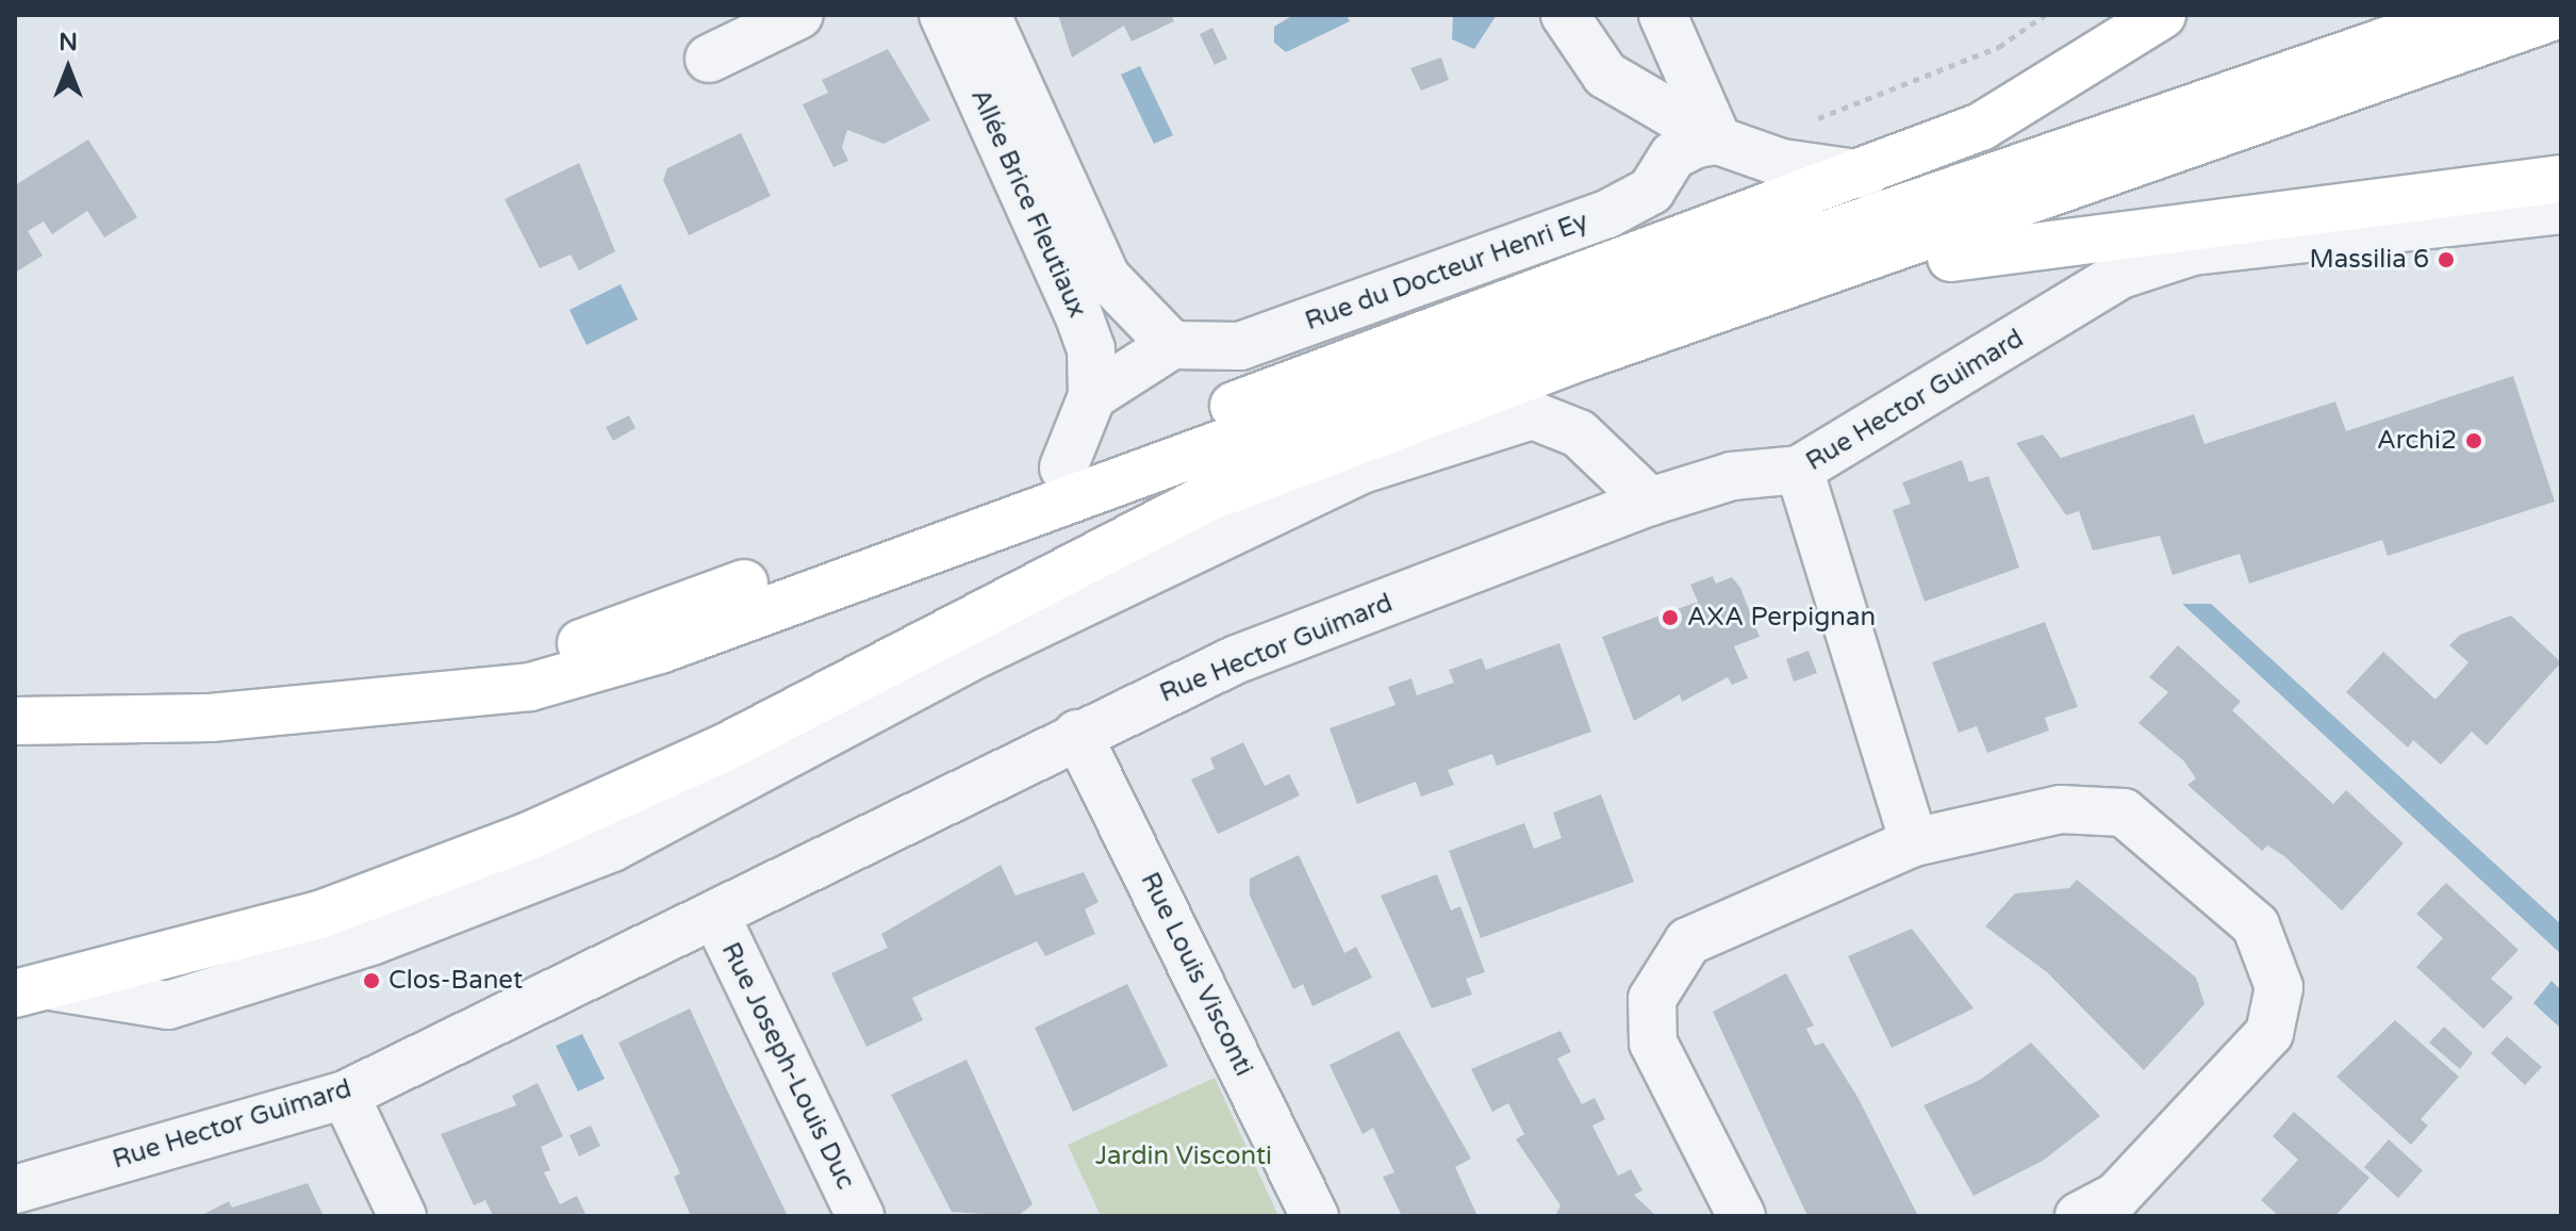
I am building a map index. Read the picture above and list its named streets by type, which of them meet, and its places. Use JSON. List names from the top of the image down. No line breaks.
{"streets":{"street":["Allée Brice Fleutiaux","Rue du Docteur Henri Ey","Rue Hector Guimard","Rue Louis Visconti","Rue Joseph-Louis Duc"]},"crossings":[["Allée Brice Fleutiaux","Rue du Docteur Henri Ey"],["Rue Hector Guimard","Rue Louis Visconti"],["Rue Hector Guimard","Rue Joseph-Louis Duc"]],"parks":["Jardin Visconti"],"places":["Massilia 6","Archi2","AXA Perpignan","Clos-Banet"],"north":"top"}
